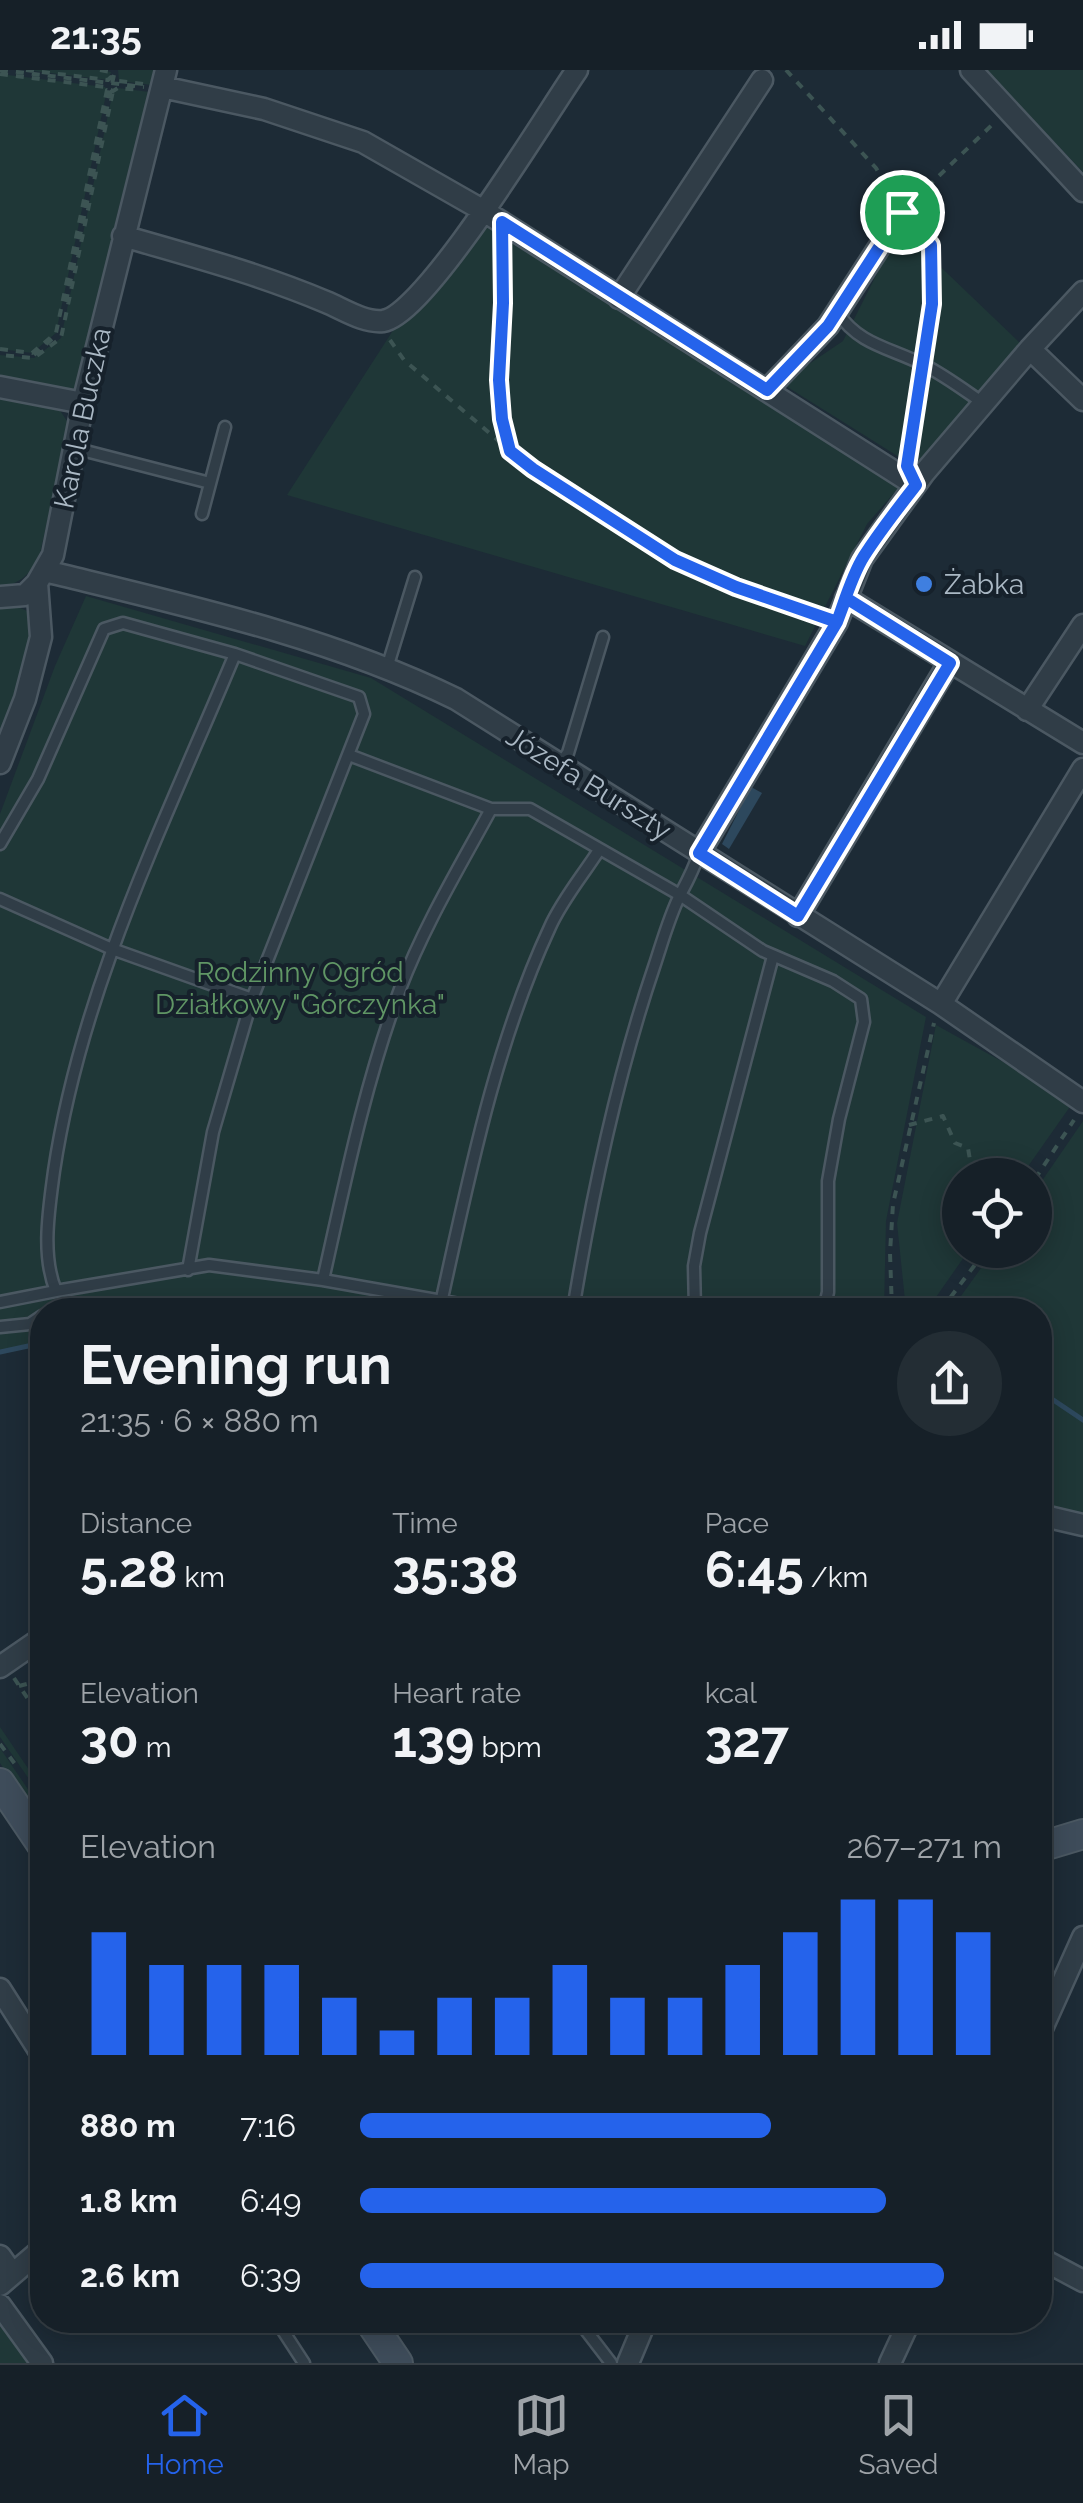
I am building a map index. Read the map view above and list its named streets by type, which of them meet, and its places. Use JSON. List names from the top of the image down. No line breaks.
{"streets":{"street":["Karola Buczka","Józefa Burszty"]},"crossings":[["Karola Buczka","Józefa Burszty"]],"parks":["Rodzinny Ogród Działkowy \"Górczynka\""],"places":["Żabka"],"page":{"status":"21:35","heading":["Evening run","21:35 · 6 × 880 m"],"stats":[["Distance","5.28 km"],["Time","35:38"],["Pace","6:45 /km"],["Elevation","30 m"],["Heart rate","139 bpm"],["kcal","327"]],"chart":["Elevation","267–271 m"],"list":[{"name":"880 m","note":"7:16"},{"name":"1.8 km","note":"6:49"},{"name":"2.6 km","note":"6:39"}],"tabs":["Home","Map","Saved"]}}
